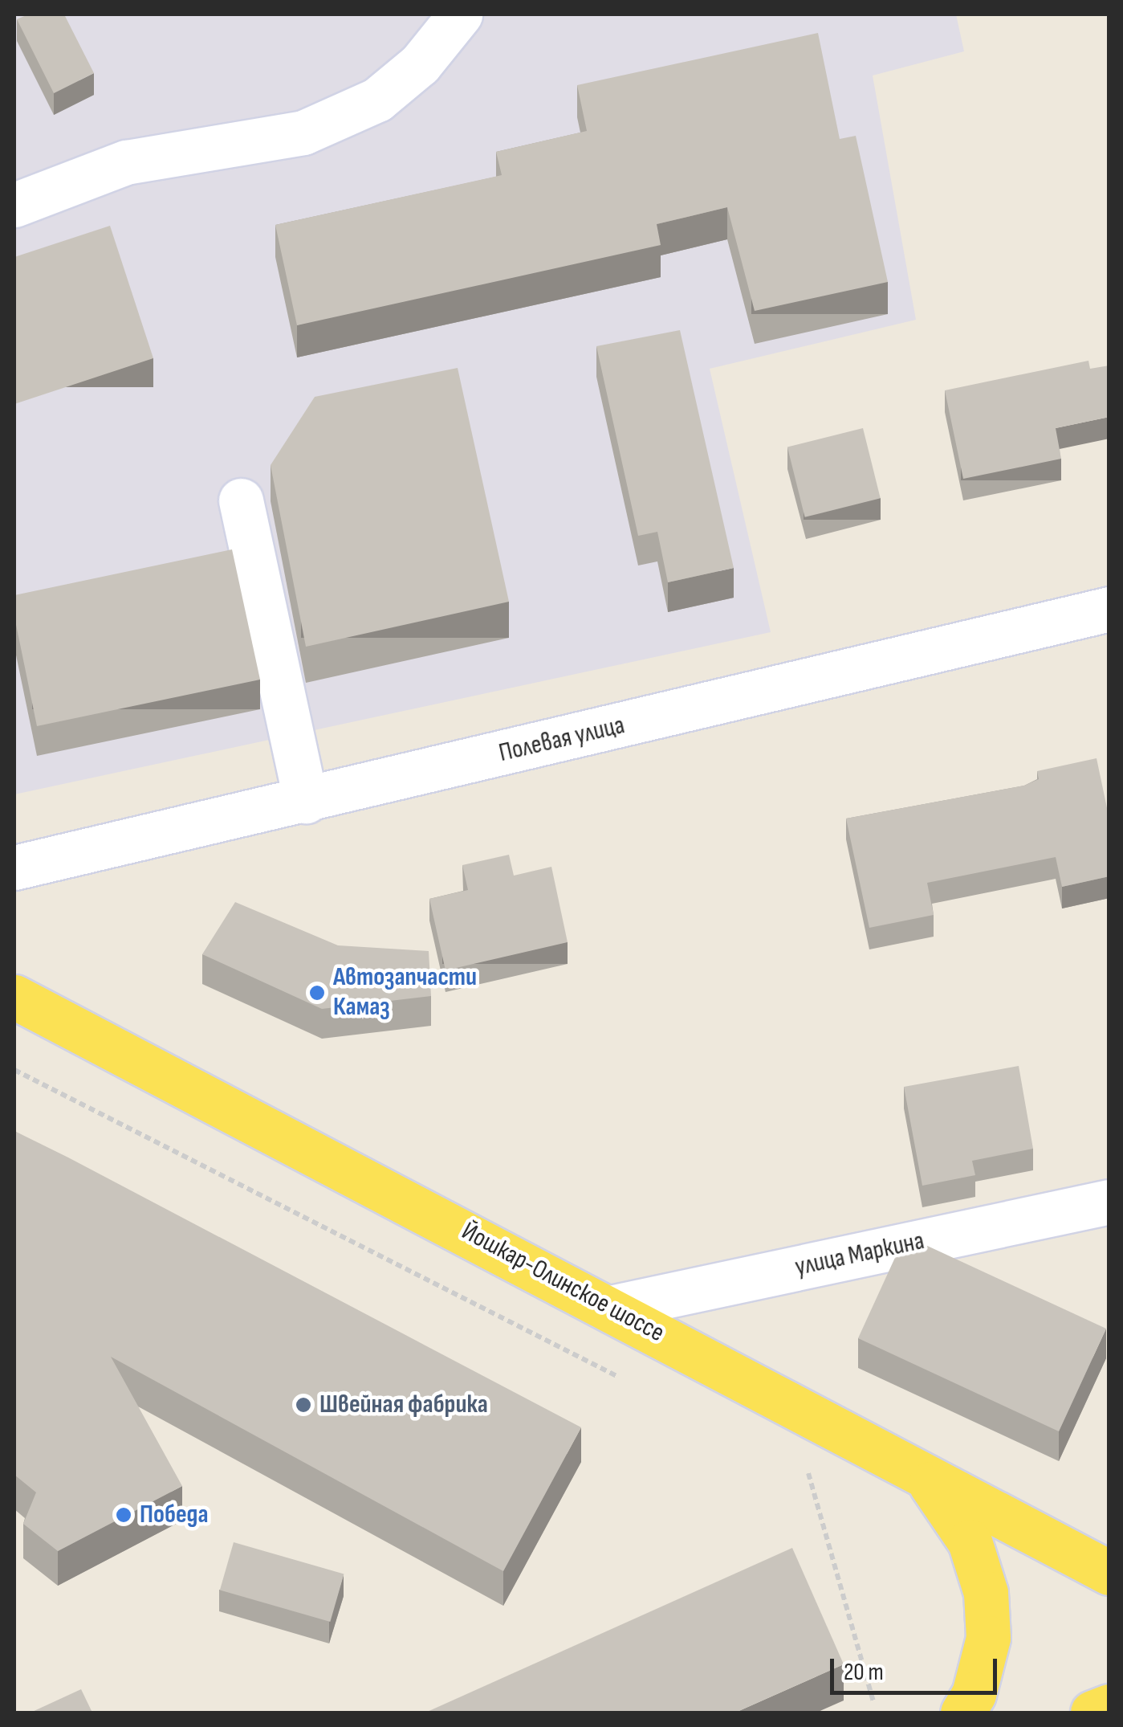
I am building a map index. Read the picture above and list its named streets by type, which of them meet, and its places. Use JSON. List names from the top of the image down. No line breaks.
{"streets":{"main road":["Йошкар-Олинское шоссе"],"street":["Полевая улица","улица Маркина"]},"crossings":[["улица Маркина","Йошкар-Олинское шоссе"]],"places":["Автозапчасти Камаз","Швейная фабрика","Победа"],"scale_bar":"20 m"}
